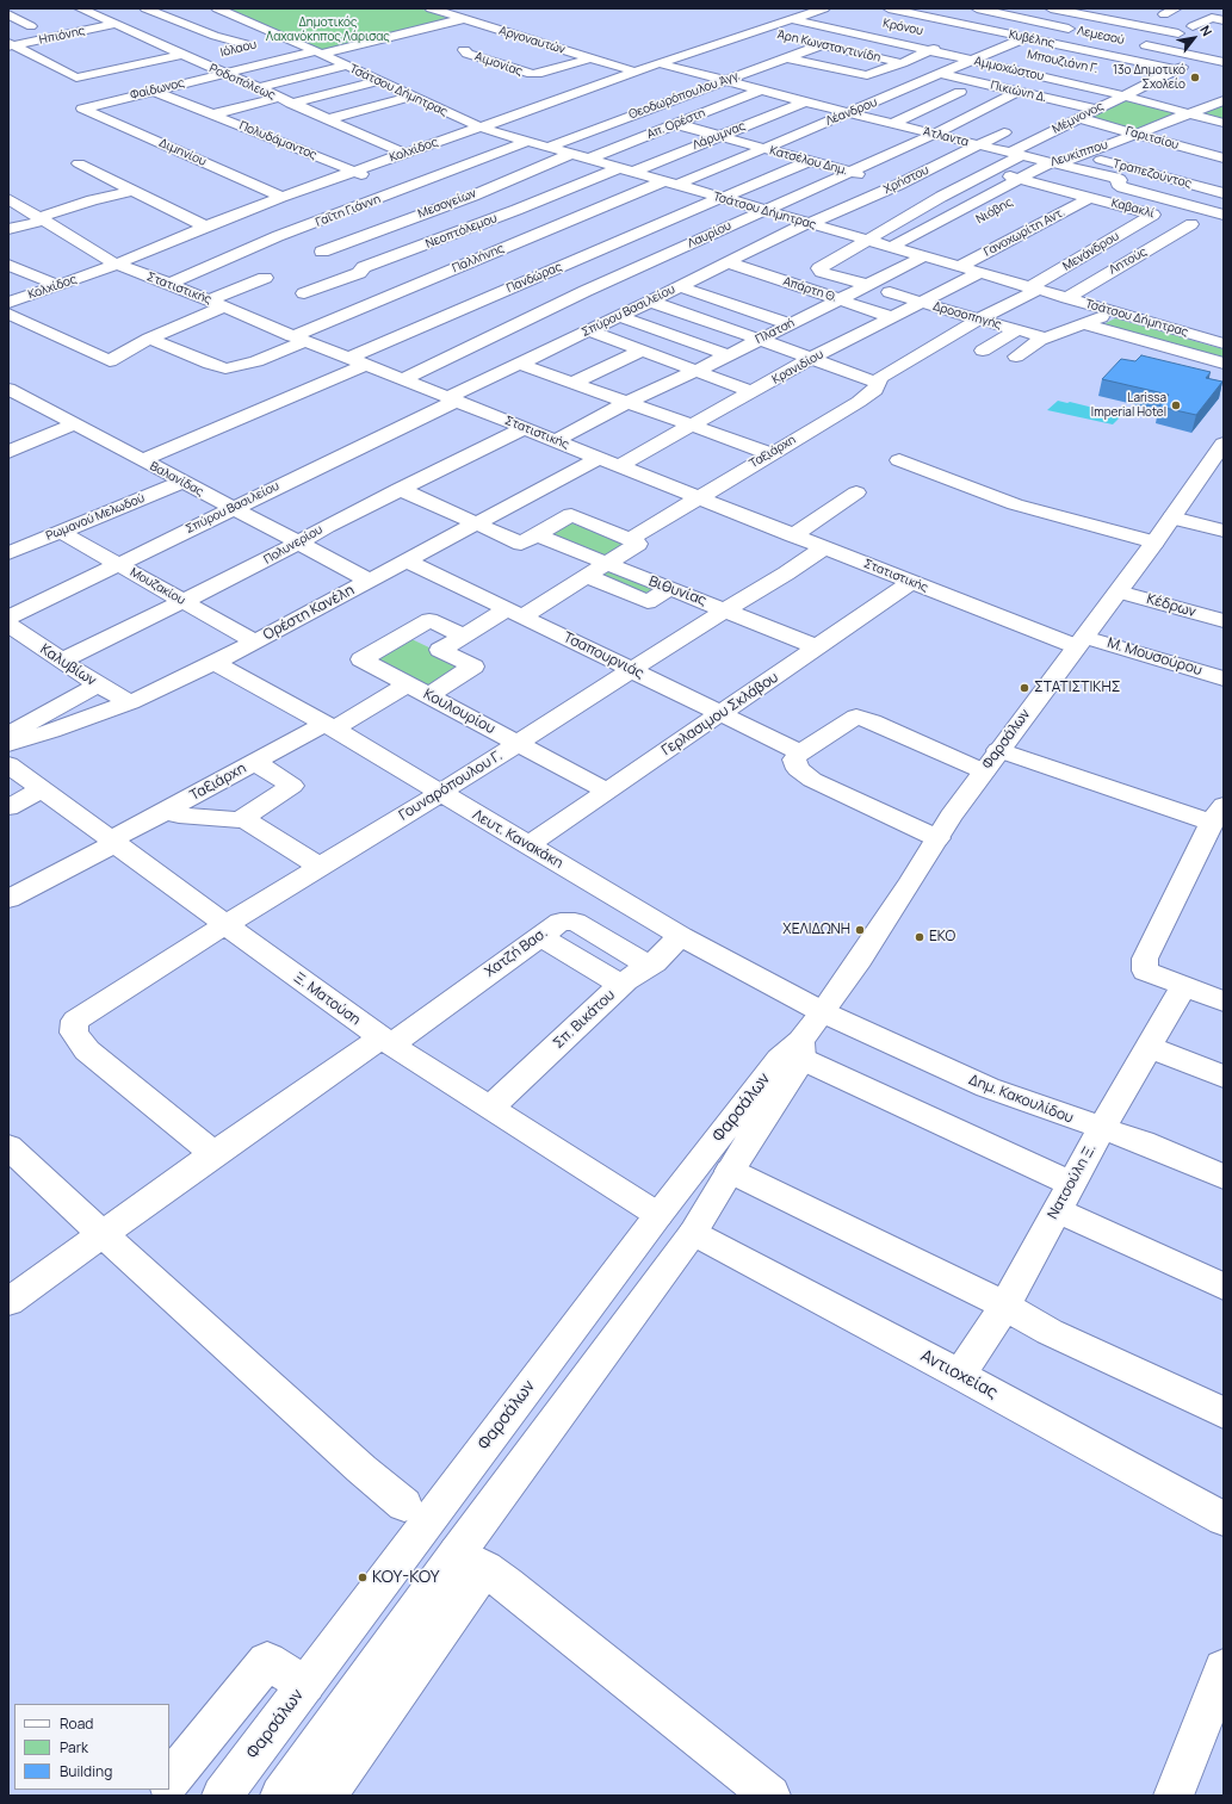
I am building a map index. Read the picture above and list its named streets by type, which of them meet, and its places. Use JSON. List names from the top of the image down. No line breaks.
{"streets":{"street":["Ηπιόνης","Λεμεσού","Κυβέλης","Αργοναυτών","Άρη Κωνσταντινίδη","Ιόλαου","Μπουζιάνη Γ.","Αιμονίας","Αμμοχώστου","Ροδοπόλεως","Φαίδωνος","Τσάτσου Δήμητρας","Πικιώνη Δ.","Θεοδωρόπουλου Άγγ.","Λέανδρου","Μέμνονος","Απ. Ορέστη","Λάρυμνας","Άτλαντα","Γαριτσίου","Πολυδάμαντος","Κολχίδος","Διμηνίου","Λευκίππου","Κατσέλου Δημ.","Τραπεζούντος","Χρήστου","Μεσογείων","Καβακλί","Γαΐτη Γιάννη","Νιόβης","Νεοπτόλεμου","Γανοχωρίτη Αντ.","Λαυρίου","Μενάνδρου","Παλλήνης","Λητούς","Πανδώρας","Στατιστικής","Απάρτη Θ.","Σπύρου Βασιλείου","Δροσοπηγής","Πλατσή","Κρανιδίου","Ταξιάρχη","Βαλανίδας","Ρωμανού Μελωδού","Πολυνερίου","Μουζακίου","Βιθυνίας","Κέδρων","Ορέστη Κανέλη","Τσαπουρνιάς","Μ. Μουσούρου","Καλυβίων","Κουλουρίου","Γερλασιμου Σκλάβου","Φαρσάλων","Γουναρόπουλου Γ.","Λευτ. Κανακάκη","Χατζή Βασ.","Ξ. Ματούση","Σπ. Βικάτου","Δημ. Κακουλίδου","Νατσούλη Ξ.","Αντιοχείας"]},"crossings":[["Ηπιόνης","Ροδοπόλεως"],["Λεμεσού","Μέμνονος"],["Κυβέλης","Λέανδρου"],["Κυβέλης","Μέμνονος"],["Αργοναυτών","Αιμονίας"],["Αργοναυτών","Φαίδωνος"],["Αργοναυτών","Κολχίδος"],["Άρη Κωνσταντινίδη","Θεοδωρόπουλου Άγγ."],["Άρη Κωνσταντινίδη","Κολχίδος"],["Ιόλαου","Ροδοπόλεως"],["Ιόλαου","Τσάτσου Δήμητρας"],["Μπουζιάνη Γ.","Λέανδρου"],["Αμμοχώστου","Λέανδρου"],["Αμμοχώστου","Μέμνονος"],["Αμμοχώστου","Κολχίδος"],["Αμμοχώστου","Λευκίππου"],["Ροδοπόλεως","Φαίδωνος"],["Ροδοπόλεως","Κολχίδος"],["Φαίδωνος","Τσάτσου Δήμητρας"],["Φαίδωνος","Πολυδάμαντος"],["Φαίδωνος","Διμηνίου"],["Τσάτσου Δήμητρας","Θεοδωρόπουλου Άγγ."],["Τσάτσου Δήμητρας","Λέανδρου"],["Τσάτσου Δήμητρας","Μέμνονος"],["Τσάτσου Δήμητρας","Απ. Ορέστη"],["Τσάτσου Δήμητρας","Λάρυμνας"],["Τσάτσου Δήμητρας","Κολχίδος"],["Τσάτσου Δήμητρας","Λευκίππου"],["Τσάτσου Δήμητρας","Χρήστου"],["Τσάτσου Δήμητρας","Μεσογείων"],["Τσάτσου Δήμητρας","Γαΐτη Γιάννη"],["Τσάτσου Δήμητρας","Νεοπτόλεμου"],["Τσάτσου Δήμητρας","Γανοχωρίτη Αντ."],["Τσάτσου Δήμητρας","Λαυρίου"],["Τσάτσου Δήμητρας","Μενάνδρου"],["Τσάτσου Δήμητρας","Παλλήνης"],["Τσάτσου Δήμητρας","Λητούς"],["Τσάτσου Δήμητρας","Πανδώρας"],["Τσάτσου Δήμητρας","Σπύρου Βασιλείου"],["Τσάτσου Δήμητρας","Πλατσή"],["Τσάτσου Δήμητρας","Κρανιδίου"],["Τσάτσου Δήμητρας","Ταξιάρχη"],["Πικιώνη Δ.","Λέανδρου"],["Πικιώνη Δ.","Μέμνονος"],["Πικιώνη Δ.","Λαυρίου"],["Θεοδωρόπουλου Άγγ.","Άτλαντα"],["Λέανδρου","Άτλαντα"],["Λέανδρου","Κατσέλου Δημ."],["Λέανδρου","Παλλήνης"],["Μέμνονος","Άτλαντα"],["Μέμνονος","Γαριτσίου"],["Μέμνονος","Κατσέλου Δημ."],["Μέμνονος","Καβακλί"],["Μέμνονος","Πλατσή"],["Απ. Ορέστη","Άτλαντα"],["Απ. Ορέστη","Κατσέλου Δημ."],["Λάρυμνας","Άτλαντα"],["Λάρυμνας","Κατσέλου Δημ."],["Άτλαντα","Κολχίδος"],["Άτλαντα","Λευκίππου"],["Άτλαντα","Τραπεζούντος"],["Άτλαντα","Χρήστου"],["Άτλαντα","Νιόβης"],["Άτλαντα","Λαυρίου"],["Γαριτσίου","Λευκίππου"],["Πολυδάμαντος","Κολχίδος"],["Πολυδάμαντος","Γαΐτη Γιάννη"],["Κολχίδος","Διμηνίου"],["Κολχίδος","Στατιστικής"],["Λευκίππου","Τραπεζούντος"],["Λευκίππου","Καβακλί"],["Λευκίππου","Νιόβης"],["Κατσέλου Δημ.","Χρήστου"],["Κατσέλου Δημ.","Λαυρίου"],["Κατσέλου Δημ.","Πανδώρας"],["Τραπεζούντος","Νιόβης"],["Χρήστου","Σπύρου Βασιλείου"],["Καβακλί","Νιόβης"],["Καβακλί","Γανοχωρίτη Αντ."],["Καβακλί","Μενάνδρου"],["Καβακλί","Λητούς"],["Γαΐτη Γιάννη","Στατιστικής"],["Λαυρίου","Στατιστικής"],["Λαυρίου","Απάρτη Θ."],["Μενάνδρου","Ταξιάρχη"],["Παλλήνης","Στατιστικής"],["Πανδώρας","Στατιστικής"],["Πανδώρας","Βαλανίδας"],["Στατιστικής","Σπύρου Βασιλείου"],["Στατιστικής","Πλατσή"],["Στατιστικής","Κρανιδίου"],["Στατιστικής","Ταξιάρχη"],["Στατιστικής","Πολυνερίου"],["Στατιστικής","Ορέστη Κανέλη"],["Στατιστικής","Μ. Μουσούρου"],["Στατιστικής","Γερλασιμου Σκλάβου"],["Στατιστικής","Φαρσάλων"],["Στατιστικής","Γουναρόπουλου Γ."],["Απάρτη Θ.","Σπύρου Βασιλείου"],["Απάρτη Θ.","Πλατσή"],["Απάρτη Θ.","Κρανιδίου"],["Σπύρου Βασιλείου","Βαλανίδας"],["Σπύρου Βασιλείου","Μουζακίου"],["Δροσοπηγής","Κρανιδίου"],["Δροσοπηγής","Ταξιάρχη"],["Ταξιάρχη","Κουλουρίου"],["Ταξιάρχη","Λευτ. Κανακάκη"],["Ταξιάρχη","Ξ. Ματούση"],["Βαλανίδας","Ρωμανού Μελωδού"],["Βαλανίδας","Πολυνερίου"],["Βαλανίδας","Ορέστη Κανέλη"],["Ρωμανού Μελωδού","Μουζακίου"],["Πολυνερίου","Μουζακίου"],["Πολυνερίου","Καλυβίων"],["Μουζακίου","Ορέστη Κανέλη"],["Βιθυνίας","Γερλασιμου Σκλάβου"],["Βιθυνίας","Γουναρόπουλου Γ."],["Κέδρων","Φαρσάλων"],["Ορέστη Κανέλη","Τσαπουρνιάς"],["Ορέστη Κανέλη","Καλυβίων"],["Ορέστη Κανέλη","Λευτ. Κανακάκη"],["Τσαπουρνιάς","Γερλασιμου Σκλάβου"],["Τσαπουρνιάς","Γουναρόπουλου Γ."],["Μ. Μουσούρου","Φαρσάλων"],["Κουλουρίου","Γερλασιμου Σκλάβου"],["Κουλουρίου","Γουναρόπουλου Γ."],["Γερλασιμου Σκλάβου","Λευτ. Κανακάκη"],["Φαρσάλων","Λευτ. Κανακάκη"],["Φαρσάλων","Ξ. Ματούση"],["Φαρσάλων","Δημ. Κακουλίδου"],["Φαρσάλων","Αντιοχείας"],["Γουναρόπουλου Γ.","Λευτ. Κανακάκη"],["Γουναρόπουλου Γ.","Χατζή Βασ."],["Γουναρόπουλου Γ.","Ξ. Ματούση"],["Λευτ. Κανακάκη","Σπ. Βικάτου"],["Λευτ. Κανακάκη","Δημ. Κακουλίδου"],["Χατζή Βασ.","Ξ. Ματούση"],["Χατζή Βασ.","Σπ. Βικάτου"],["Ξ. Ματούση","Σπ. Βικάτου"],["Δημ. Κακουλίδου","Νατσούλη Ξ."],["Νατσούλη Ξ.","Αντιοχείας"]],"parks":["Δημοτικός Λαχανόκηπος Λάρισας"],"places":["13ο Δημοτικό Σχολείο","Larissa Imperial Hotel","ΣΤΑΤΙΣΤΙΚΗΣ","ΧΕΛΙΔΩΝΗ","EKO","ΚΟΥ-ΚΟΥ"],"legend":["Road","Park","Building"],"north":"top right"}
